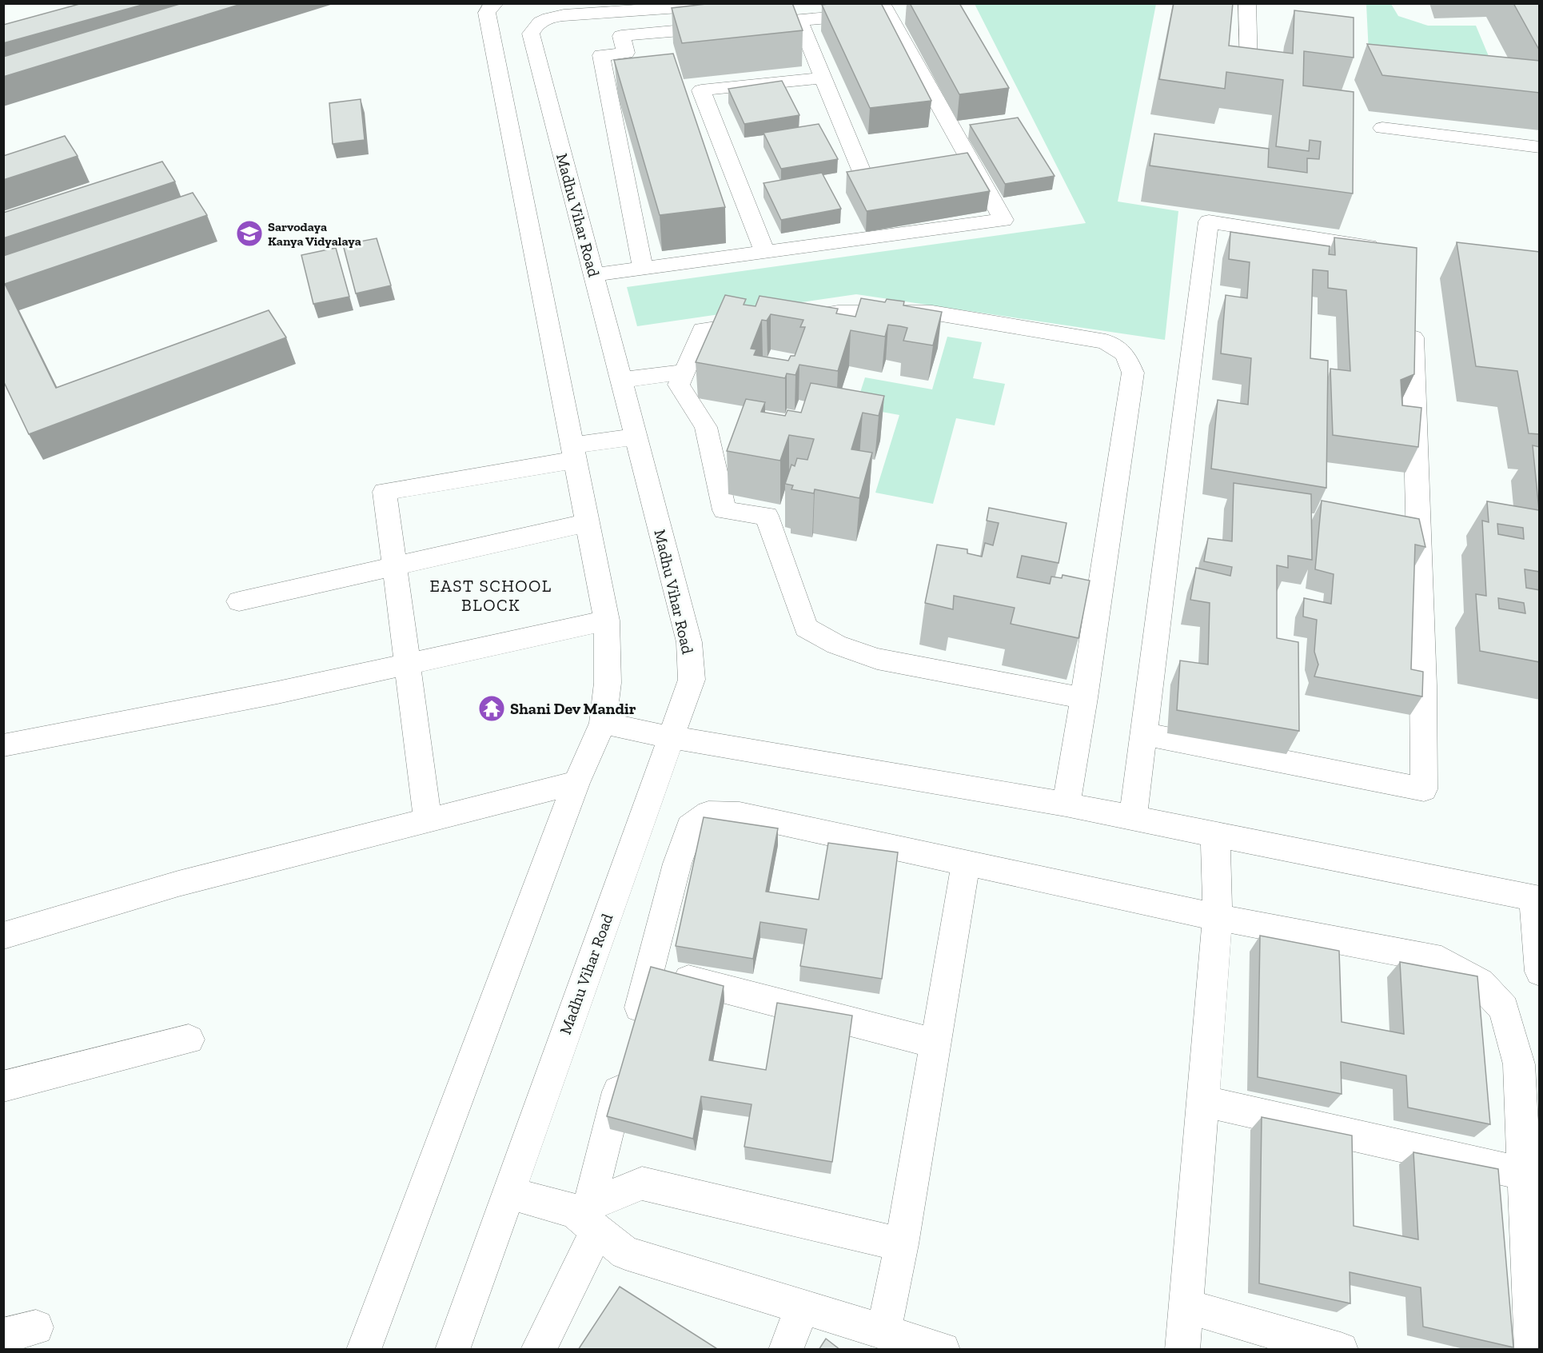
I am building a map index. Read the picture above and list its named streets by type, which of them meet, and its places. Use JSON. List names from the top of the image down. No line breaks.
{"streets":{"street":["Madhu Vihar Road"]},"districts":["EAST SCHOOL BLOCK"],"places":{"school or university":["Sarvodaya Kanya Vidyalaya"],"temple":["Shani Dev Mandir"]}}
